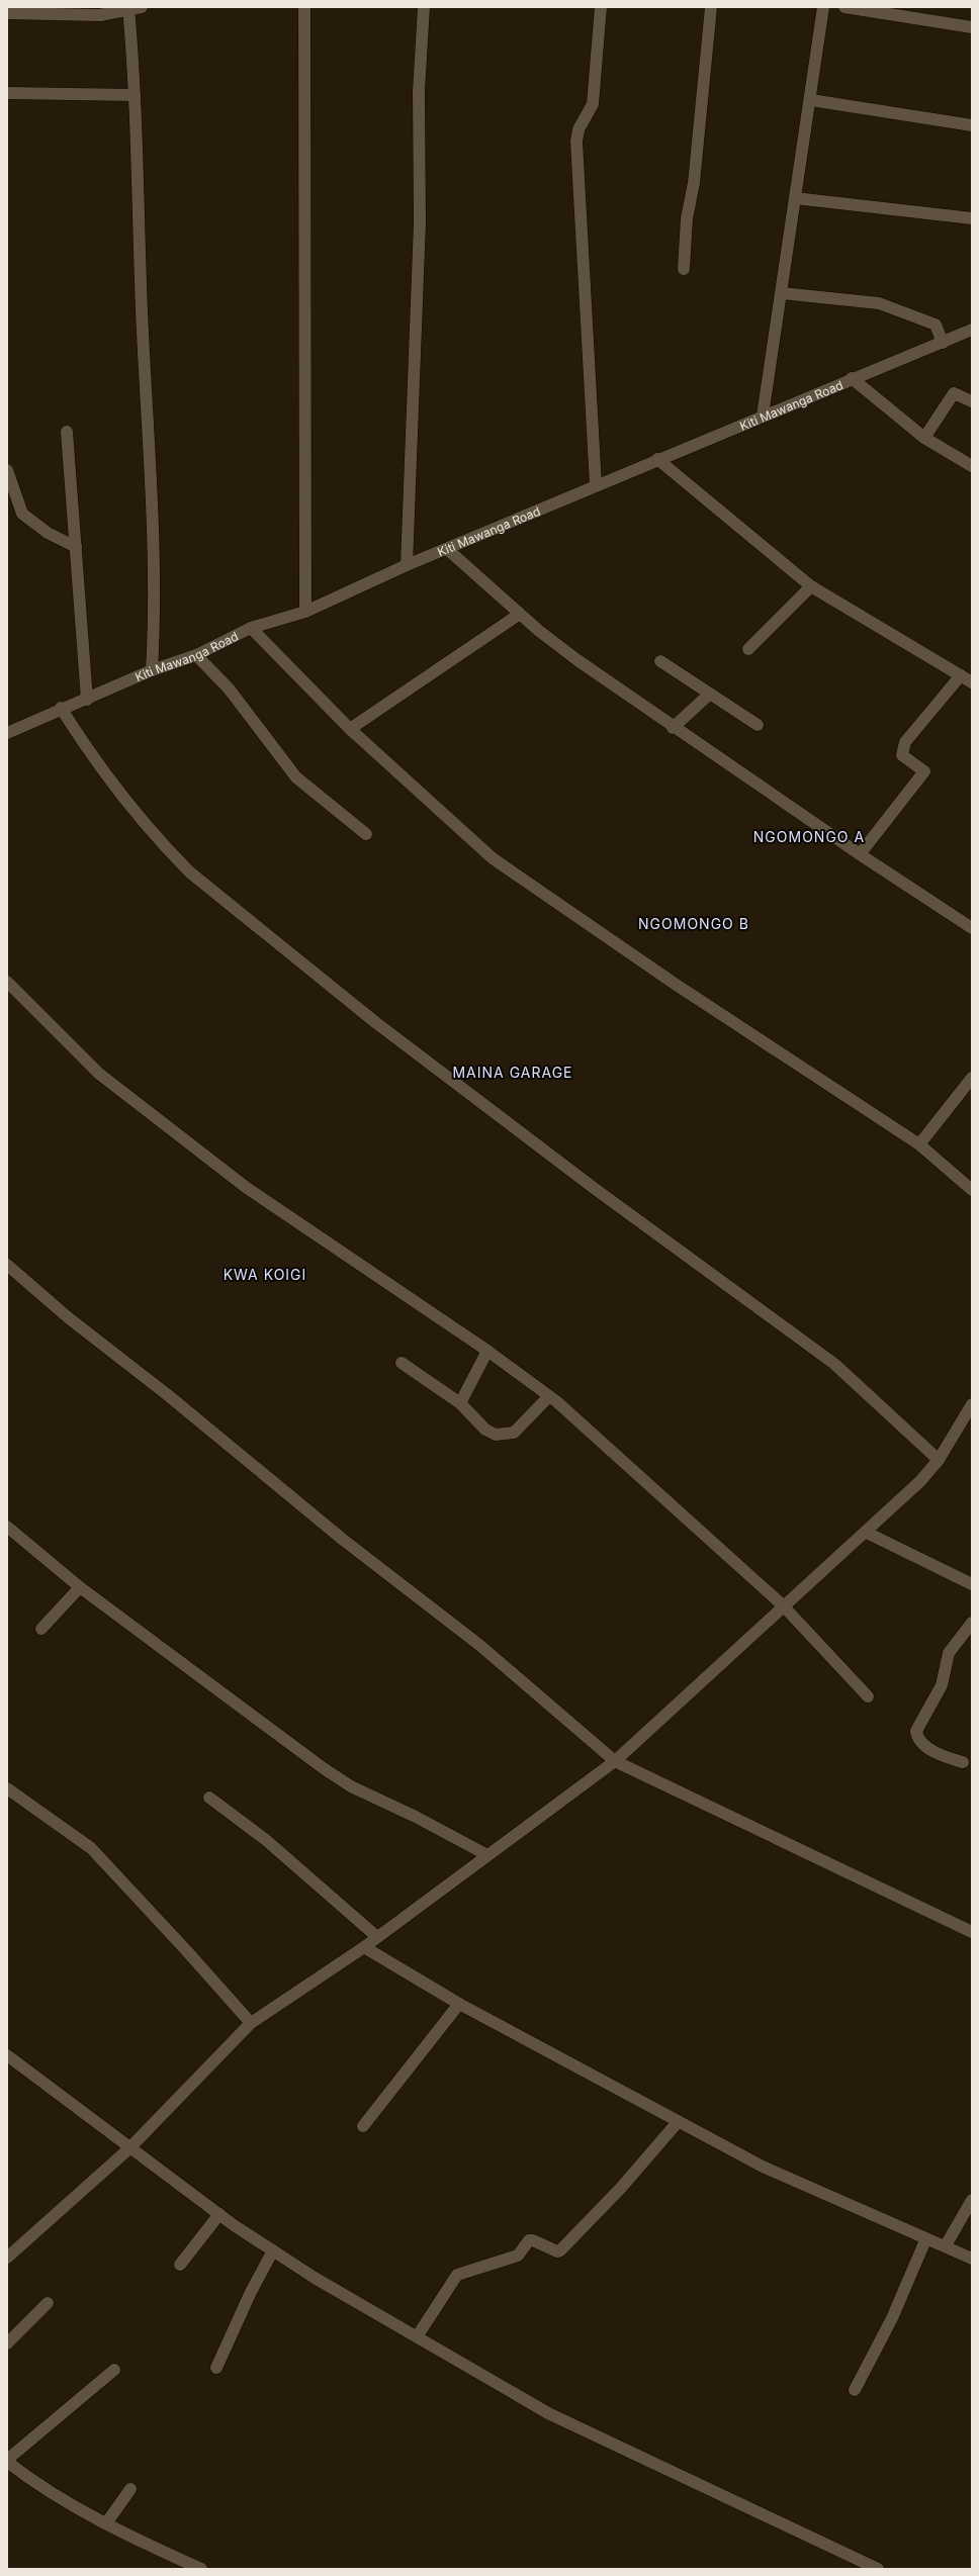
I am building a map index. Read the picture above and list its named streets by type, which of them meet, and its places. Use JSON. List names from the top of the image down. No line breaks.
{"streets":{"street":["Kiti Mawanga Road"]},"districts":["NGOMONGO A","NGOMONGO B","MAINA GARAGE","KWA KOIGI"]}
